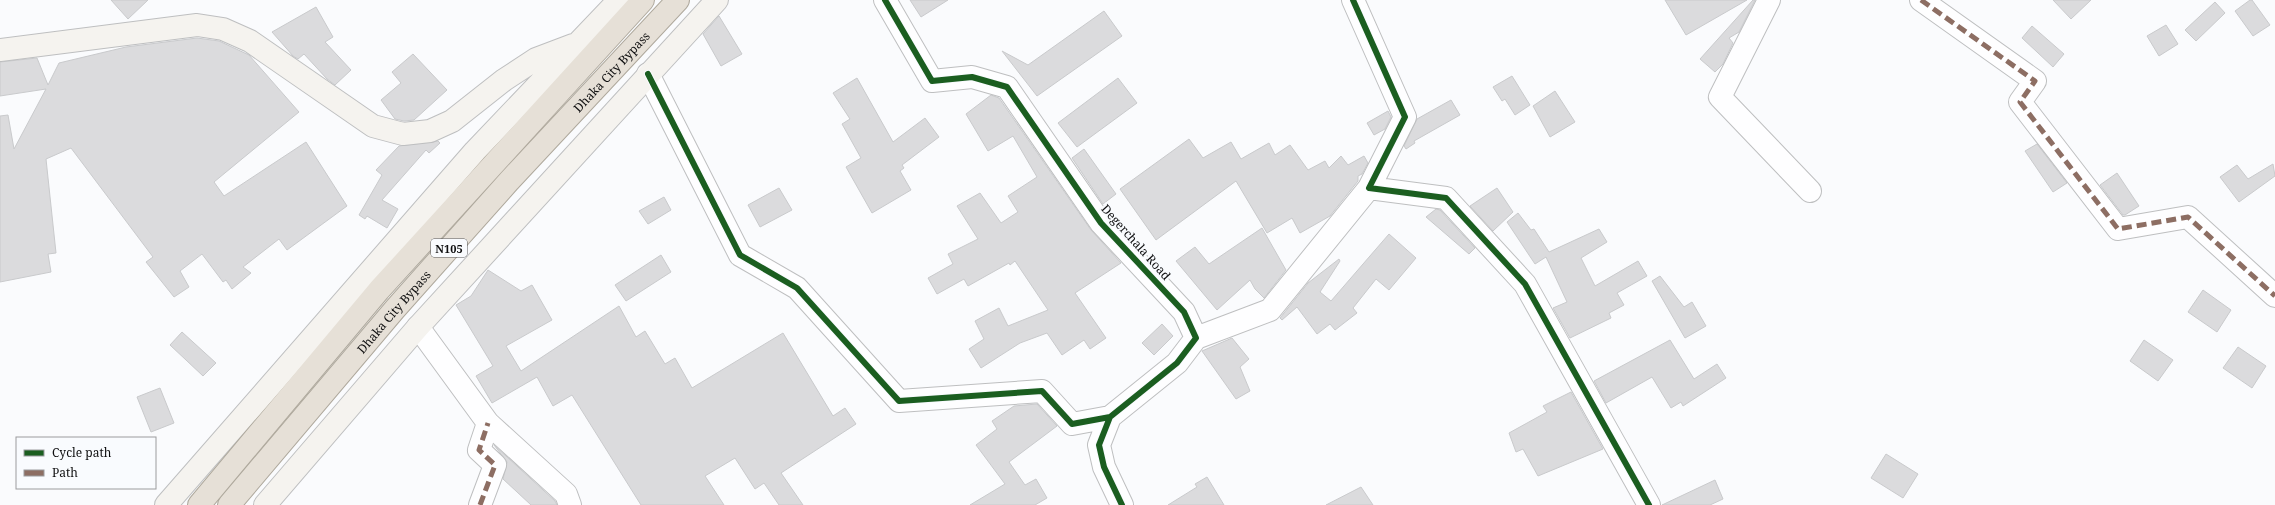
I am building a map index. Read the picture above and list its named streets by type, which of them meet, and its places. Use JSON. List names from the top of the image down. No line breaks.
{"streets":{"highway":["Dhaka City Bypass","N105"],"street":["Degerchala Road"]},"legend":["Cycle path","Path"]}
